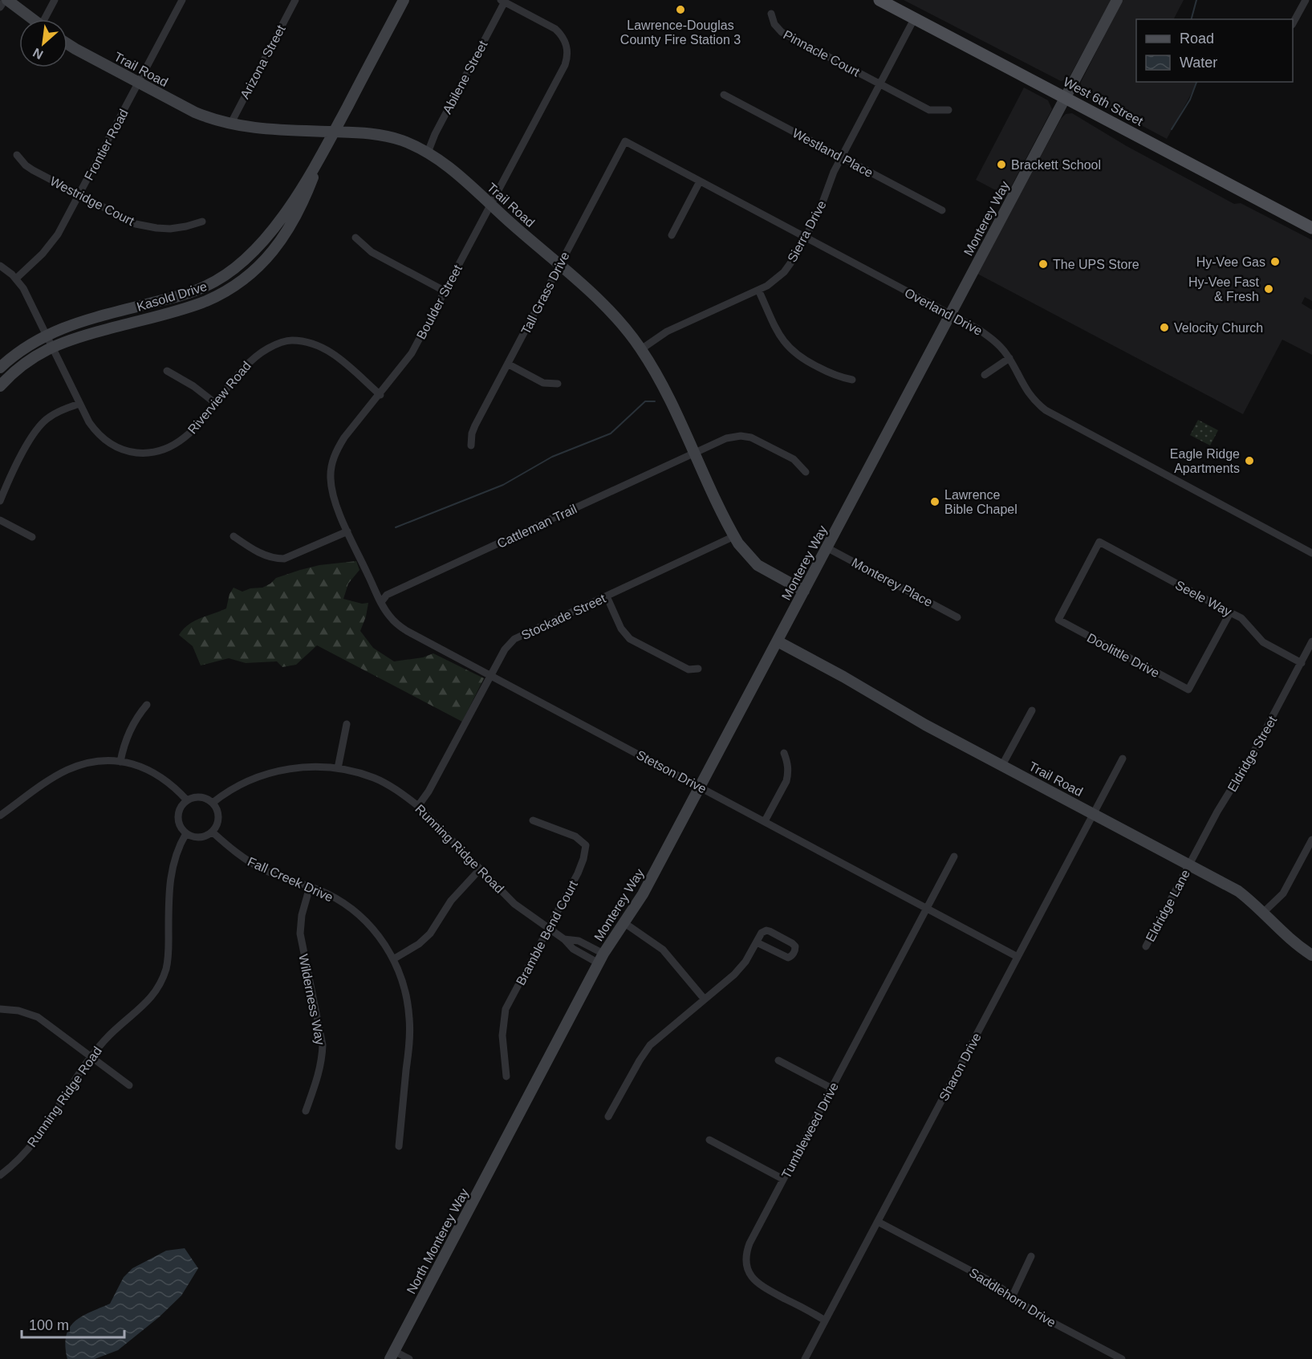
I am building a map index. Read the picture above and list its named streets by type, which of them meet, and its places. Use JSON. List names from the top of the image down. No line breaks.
{"streets":{"main road":["West 6th Street"],"street":["Pinnacle Court","Arizona Street","Trail Road","Abilene Street","Frontier Road","Westland Place","Westridge Court","Monterey Way","Sierra Drive","Tall Grass Drive","Kasold Drive","Boulder Street","Overland Drive","Riverview Road","Cattleman Trail","Monterey Place","Seele Way","Stockade Street","Doolittle Drive","Eldridge Street","Stetson Drive","Running Ridge Road","Fall Creek Drive","Eldridge Lane","Bramble Bend Court","Wilderness Way","Sharon Drive","Tumbleweed Drive","North Monterey Way","Saddlehorn Drive"]},"crossings":[["Pinnacle Court","Sierra Drive"],["Arizona Street","Trail Road"],["Trail Road","Abilene Street"],["Trail Road","Frontier Road"],["Trail Road","Monterey Way"],["Trail Road","Sierra Drive"],["Trail Road","Tall Grass Drive"],["Trail Road","Kasold Drive"],["Trail Road","Boulder Street"],["Trail Road","Cattleman Trail"],["Trail Road","Stockade Street"],["Trail Road","Eldridge Street"],["Trail Road","Eldridge Lane"],["Trail Road","Sharon Drive"],["Abilene Street","Boulder Street"],["West 6th Street","Monterey Way"],["West 6th Street","Sierra Drive"],["Frontier Road","Westridge Court"],["Frontier Road","Riverview Road"],["Westland Place","Sierra Drive"],["Monterey Way","Overland Drive"],["Monterey Way","Monterey Place"],["Monterey Way","Stetson Drive"],["Monterey Way","Running Ridge Road"],["Monterey Way","North Monterey Way"],["Sierra Drive","Overland Drive"],["Tall Grass Drive","Overland Drive"],["Kasold Drive","Riverview Road"],["Boulder Street","Riverview Road"],["Boulder Street","Stetson Drive"],["Cattleman Trail","Stetson Drive"],["Seele Way","Doolittle Drive"],["Seele Way","Eldridge Street"],["Stockade Street","Stetson Drive"],["Stockade Street","Running Ridge Road"],["Eldridge Street","Eldridge Lane"],["Stetson Drive","Sharon Drive"],["Stetson Drive","Tumbleweed Drive"],["Running Ridge Road","Fall Creek Drive"],["Running Ridge Road","Bramble Bend Court"],["Fall Creek Drive","Wilderness Way"],["Sharon Drive","Tumbleweed Drive"],["Sharon Drive","Saddlehorn Drive"]],"places":["Lawrence-Douglas County Fire Station 3","Brackett School","Hy-Vee Gas","The UPS Store","Hy-Vee Fast & Fresh","Velocity Church","Eagle Ridge Apartments","Lawrence Bible Chapel"],"legend":["Road","Water"],"scale_bar":"100 m","north":"bottom left"}
